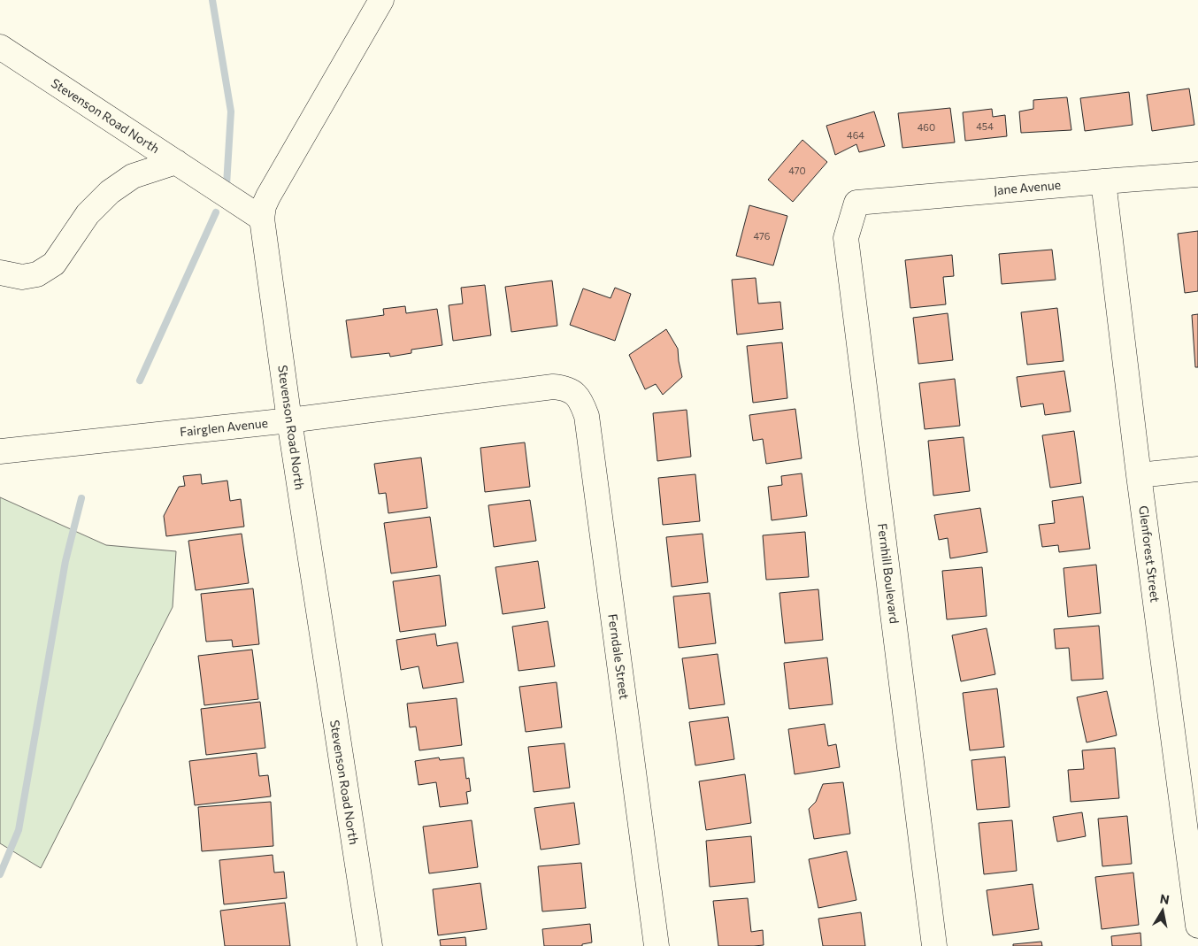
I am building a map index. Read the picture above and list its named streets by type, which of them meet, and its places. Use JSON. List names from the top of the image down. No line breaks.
{"streets":{"street":["Stevenson Road North","Jane Avenue","Fairglen Avenue","Glenforest Street","Fernhill Boulevard","Ferndale Street"]},"crossings":[["Stevenson Road North","Fairglen Avenue"],["Jane Avenue","Glenforest Street"],["Jane Avenue","Fernhill Boulevard"],["Fairglen Avenue","Ferndale Street"]],"house_numbers":["454","460","464","470","476"],"north":"top"}
